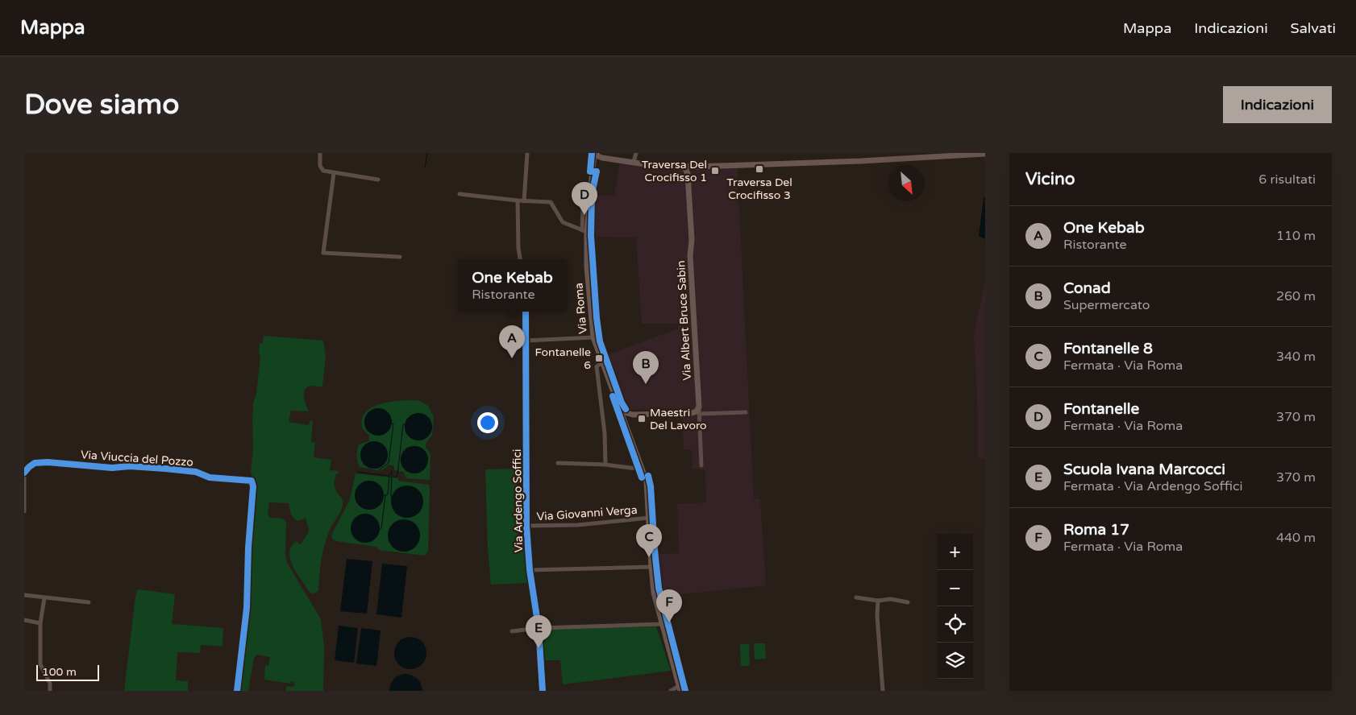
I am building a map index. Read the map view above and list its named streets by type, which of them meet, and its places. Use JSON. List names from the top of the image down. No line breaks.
{"streets":{"main road":["Via Roma","Via Albert Bruce Sabin"],"street":["Via Viuccia del Pozzo","Via Ardengo Soffici","Via Giovanni Verga"]},"crossings":[["Via Roma","Via Giovanni Verga"],["Via Ardengo Soffici","Via Giovanni Verga"]],"places":{"transit":["Traversa Del Crocifisso 3","Traversa Del Crocifisso 1","Fontanelle 6","Maestri Del Lavoro"]},"scale_bar":"100 m","north":"bottom right","page":{"header":"Mappa","nav":["Mappa","Indicazioni","Salvati"],"buttons":"Indicazioni","title":"Dove siamo","heading":["Vicino","6 risultati"],"pins":["D","A","B","C","F","E"],"list":[{"mark":"A","name":"One Kebab","note":"Ristorante","value":"110 m"},{"mark":"B","name":"Conad","note":"Supermercato","value":"260 m"},{"mark":"C","name":"Fontanelle 8","note":"Fermata · Via Roma","value":"340 m"},{"mark":"D","name":"Fontanelle","note":"Fermata · Via Roma","value":"370 m"},{"mark":"E","name":"Scuola Ivana Marcocci","note":"Fermata · Via Ardengo Soffici","value":"370 m"},{"mark":"F","name":"Roma 17","note":"Fermata · Via Roma","value":"440 m"}],"popup":["One Kebab","Ristorante"],"map_buttons":["+","−"],"scale":"100 m"}}
